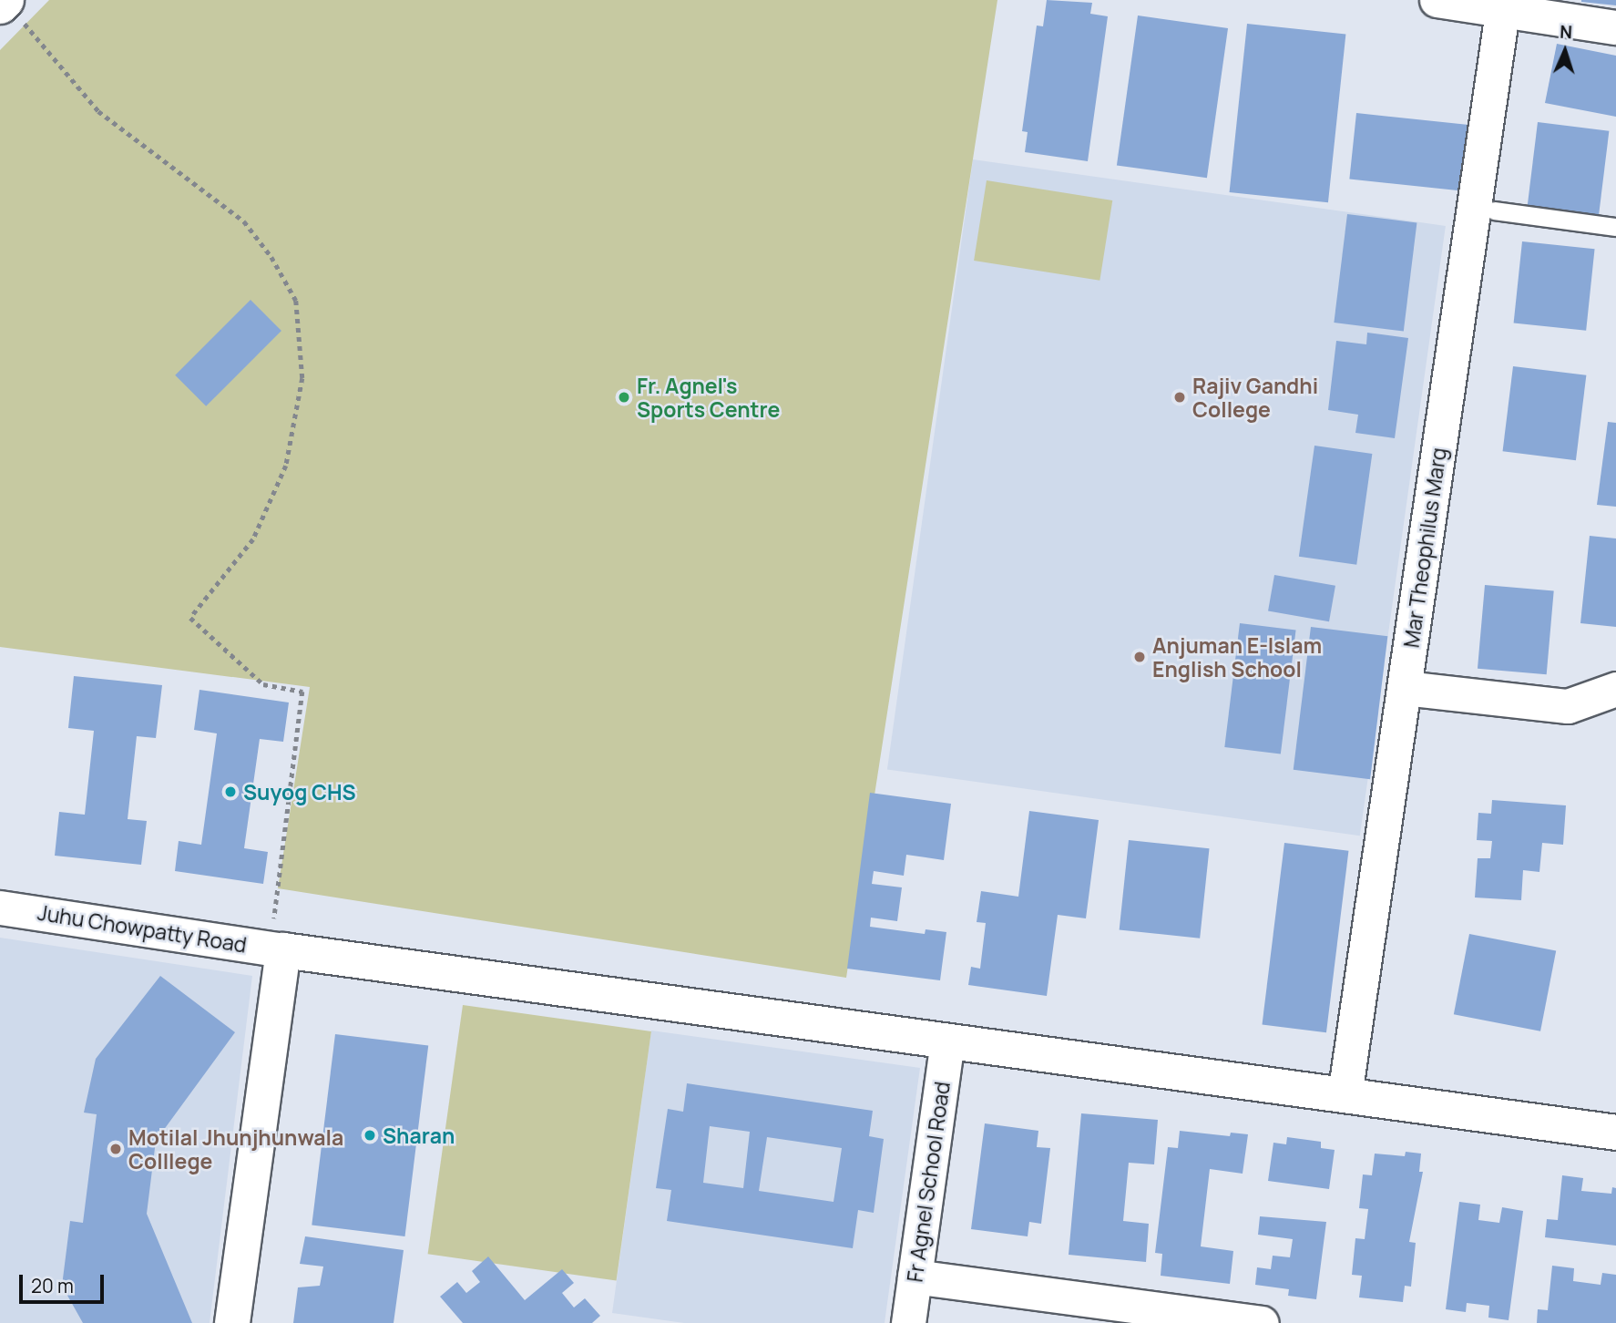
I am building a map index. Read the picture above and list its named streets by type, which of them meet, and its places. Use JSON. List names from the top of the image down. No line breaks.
{"streets":{"street":["Mar Theophilus Marg","Juhu Chowpatty Road","Fr Agnel School Road"]},"places":["Fr. Agnel's Sports Centre","Rajiv Gandhi College","Anjuman E-Islam English School","Suyog CHS","Sharan","Motilal Jhunjhunwala Colllege"],"scale_bar":"20 m","north":"top"}
